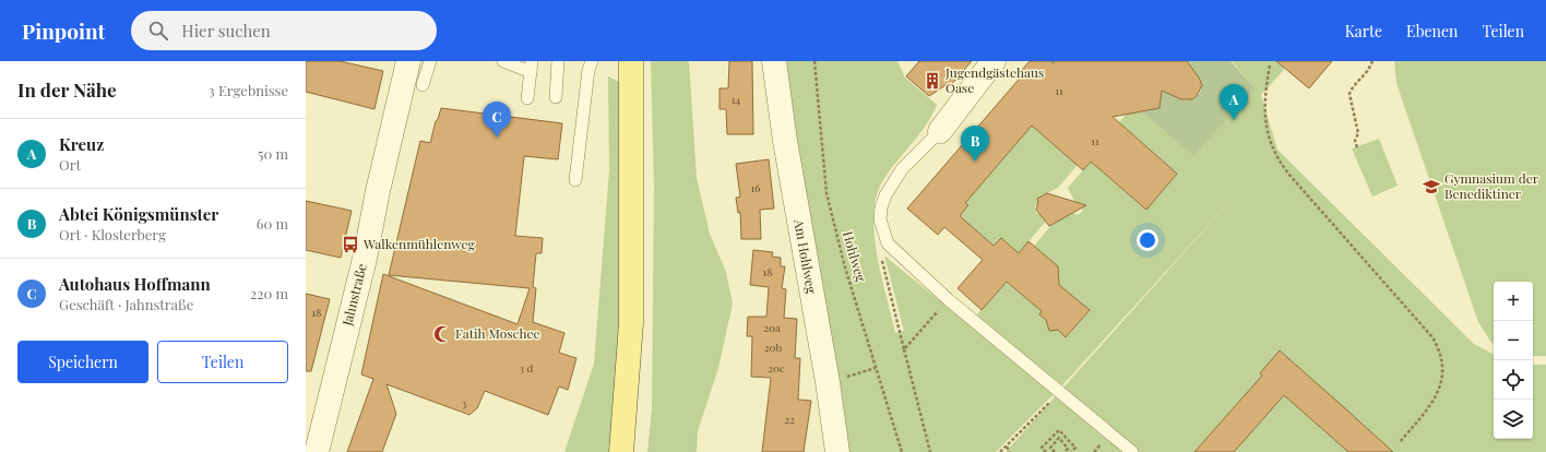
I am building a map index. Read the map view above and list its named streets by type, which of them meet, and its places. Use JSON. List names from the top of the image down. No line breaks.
{"streets":{"street":["Am Hohlweg","Jahnstraße"],"path":["Hohlweg"]},"places":{"building":["Jugendgästehaus Oase"],"school or university":["Gymnasium der Benediktiner"],"bus stop":["Walkenmühlenweg"],"mosque":["Fatih Moschee"]},"house_numbers":["11","14","11","16","18","18","20a","20b","3 d","20c","3","22"],"page":{"header":"Pinpoint","search":"Hier suchen","nav":["Karte","Ebenen","Teilen"],"heading":["In der Nähe","3 Ergebnisse"],"pins":["A","C","B"],"list":[{"mark":"A","name":"Kreuz","note":"Ort","value":"50 m"},{"mark":"B","name":"Abtei Königsmünster","note":"Ort · Klosterberg","value":"60 m"},{"mark":"C","name":"Autohaus Hoffmann","note":"Geschäft · Jahnstraße","value":"220 m"}],"map_buttons":["+","−"],"buttons":["Speichern","Teilen"]}}
